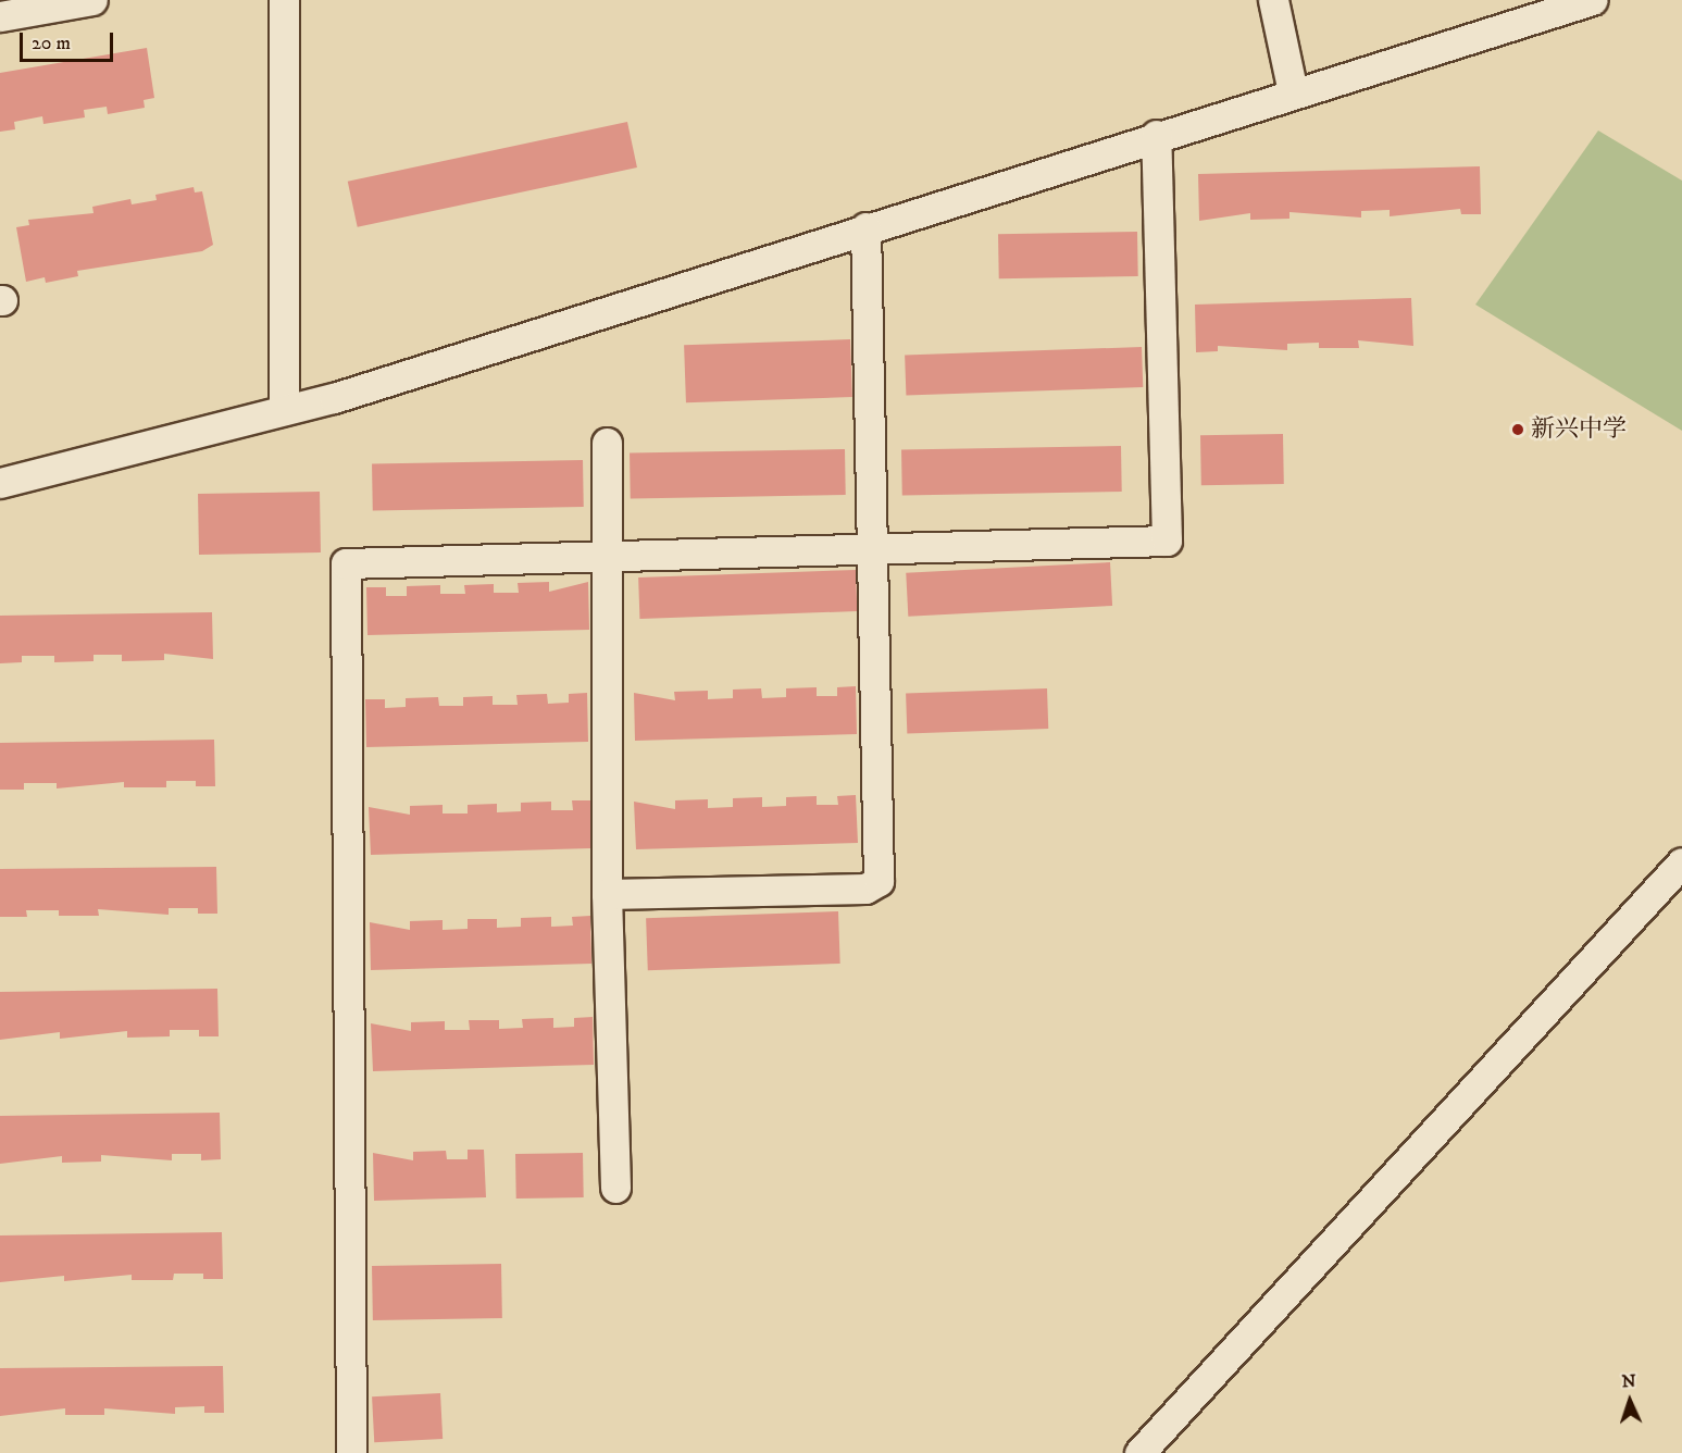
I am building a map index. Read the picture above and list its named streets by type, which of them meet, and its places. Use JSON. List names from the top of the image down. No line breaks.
{"places":["新兴中学"],"scale_bar":"20 m","north":"top"}
